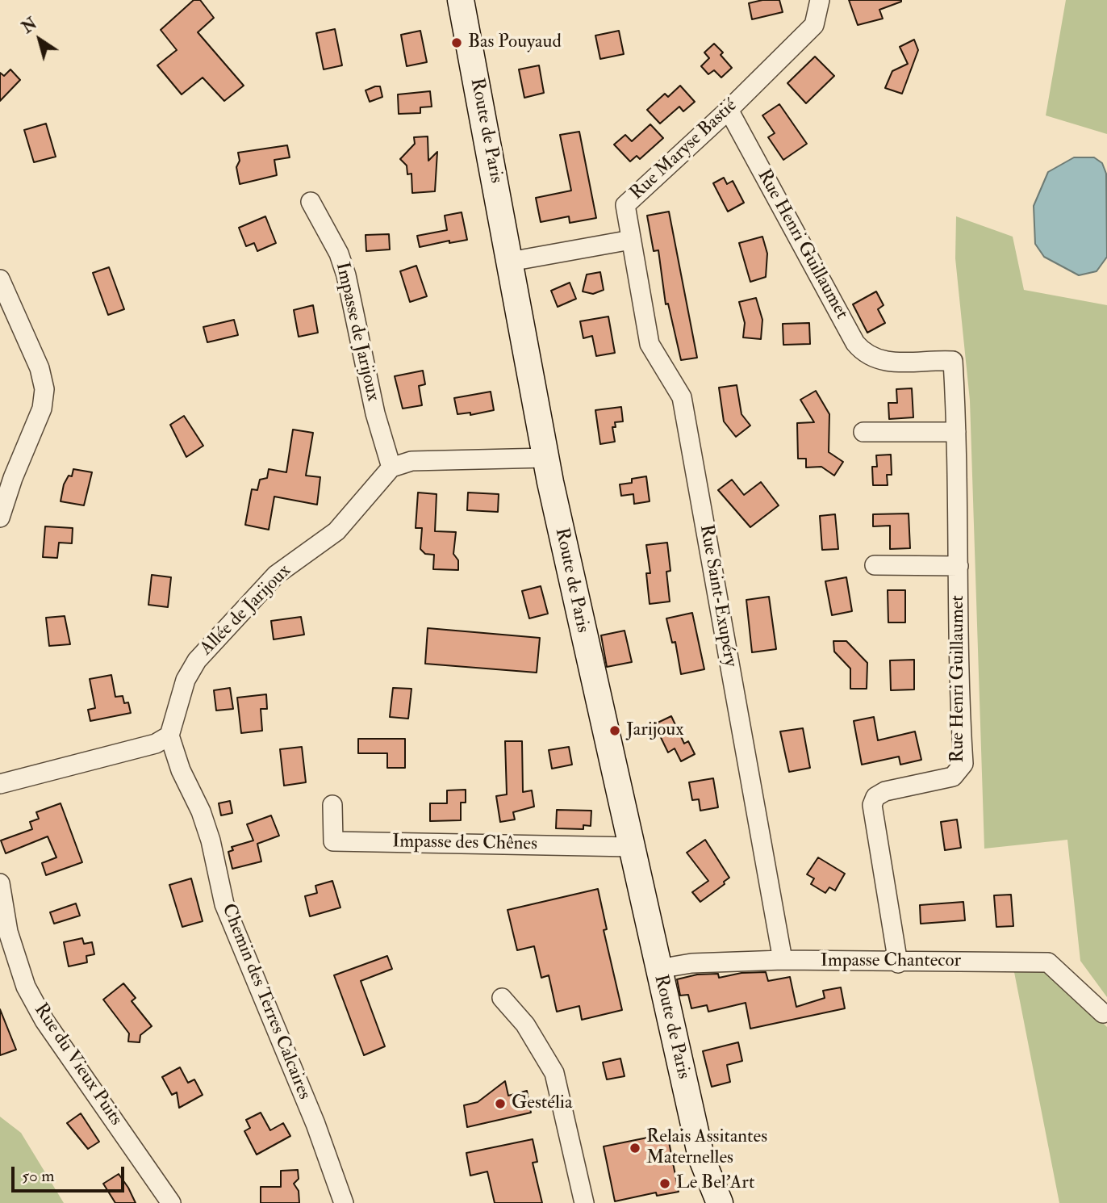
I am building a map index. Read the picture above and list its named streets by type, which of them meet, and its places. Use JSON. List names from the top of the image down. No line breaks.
{"streets":{"main road":["Route de Paris"],"street":["Rue Maryse Bastié","Rue Henri Guillaumet","Impasse de Jarijoux","Rue Saint-Exupéry","Allée de Jarijoux","Impasse des Chênes","Impasse Chantecor","Chemin des Terres Calcaires","Rue du Vieux Puits"]},"crossings":[["Route de Paris","Impasse des Chênes"],["Route de Paris","Impasse Chantecor"],["Rue Maryse Bastié","Rue Henri Guillaumet"],["Rue Maryse Bastié","Rue Saint-Exupéry"],["Rue Henri Guillaumet","Impasse Chantecor"],["Impasse de Jarijoux","Allée de Jarijoux"],["Rue Saint-Exupéry","Impasse Chantecor"],["Allée de Jarijoux","Chemin des Terres Calcaires"]],"places":["Bas Pouyaud","Jarijoux","Gestélia","Relais Assitantes Maternelles","Le Bel'Art"],"scale_bar":"50 m","north":"top left"}
